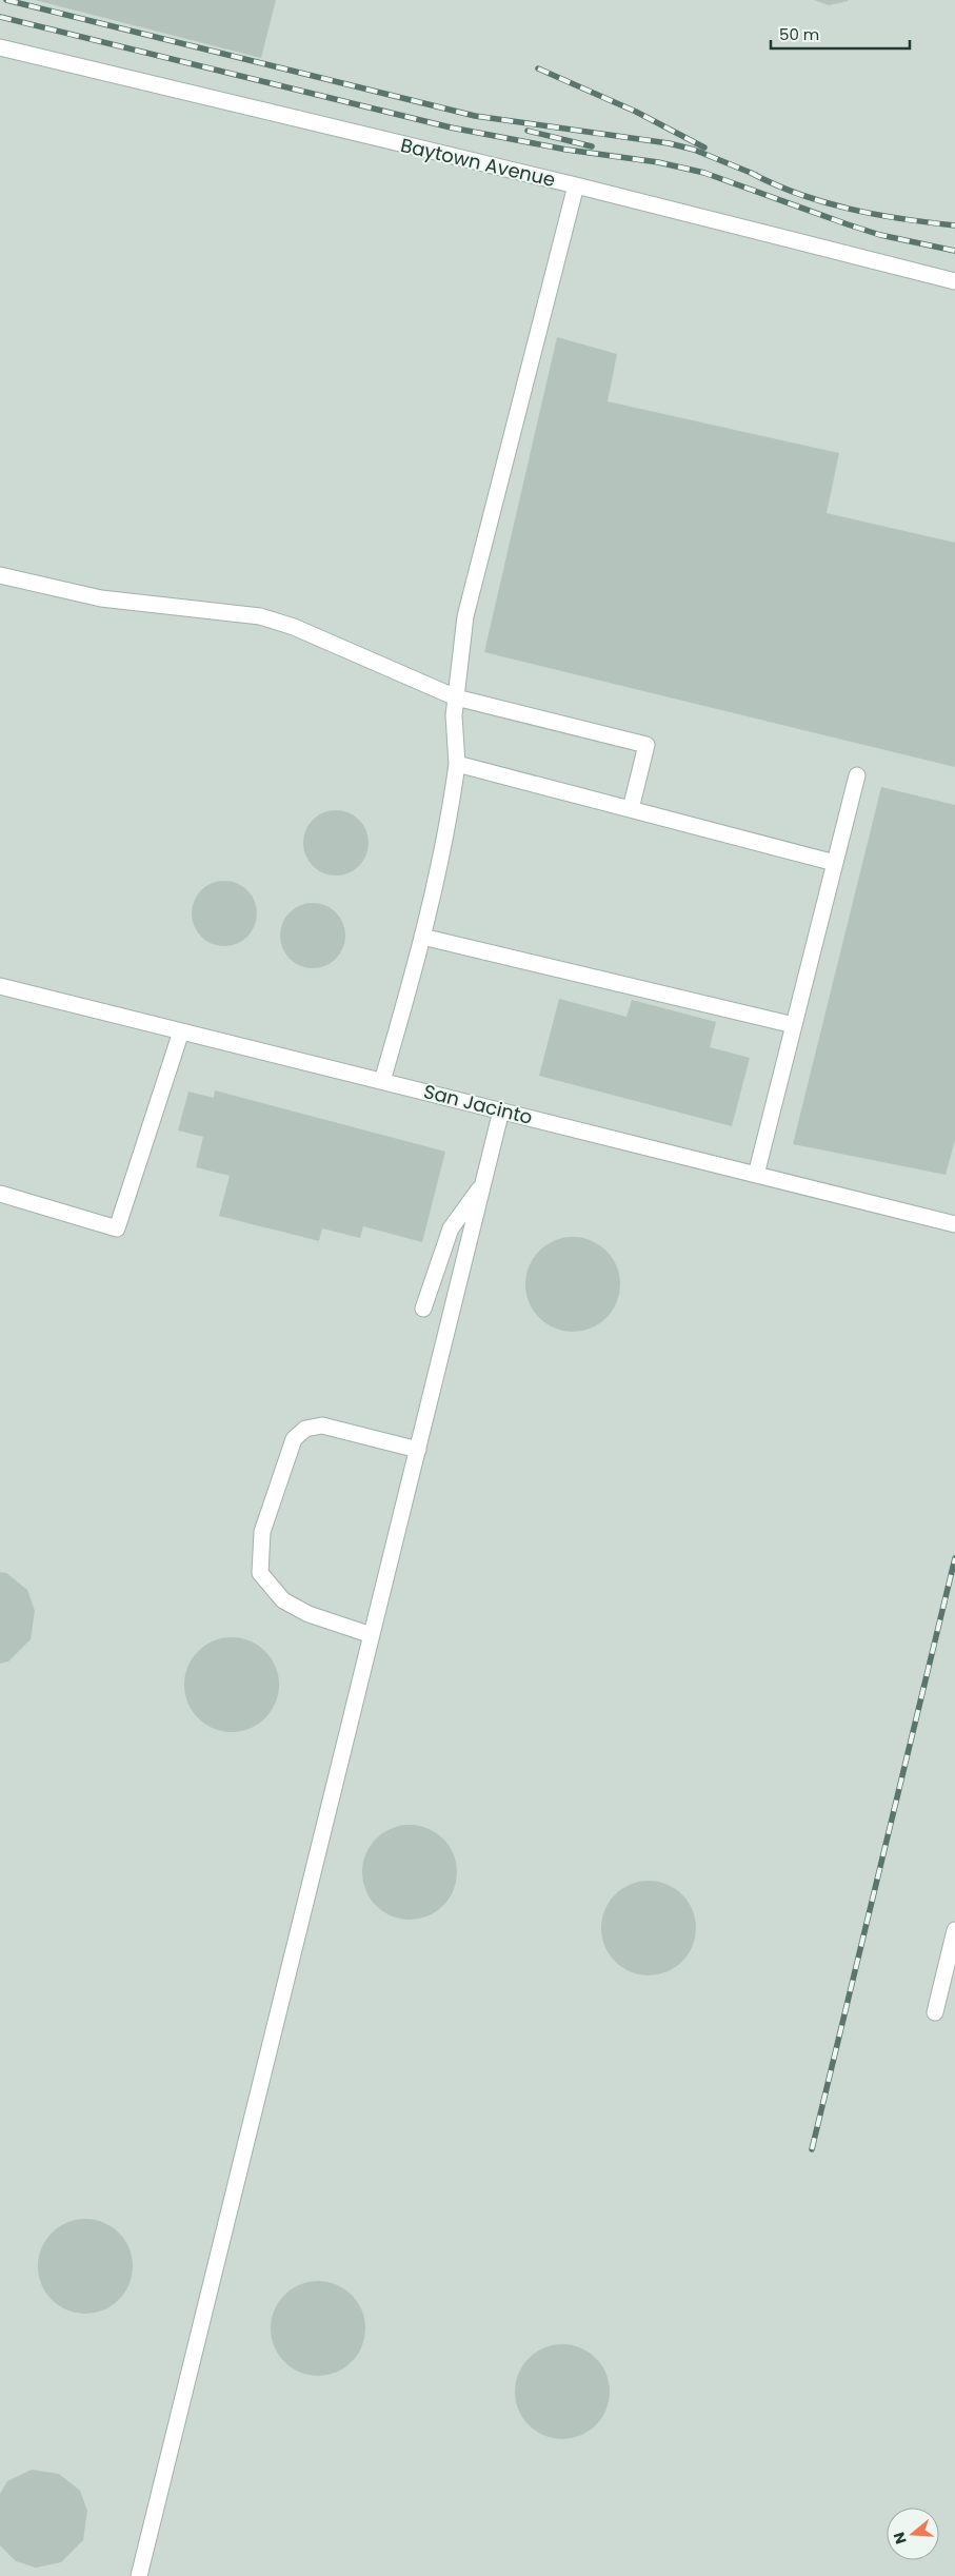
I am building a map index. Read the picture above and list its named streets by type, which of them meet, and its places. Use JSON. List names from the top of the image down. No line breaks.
{"streets":{"street":["Baytown Avenue","San Jacinto"]},"scale_bar":"50 m","north":"left"}
